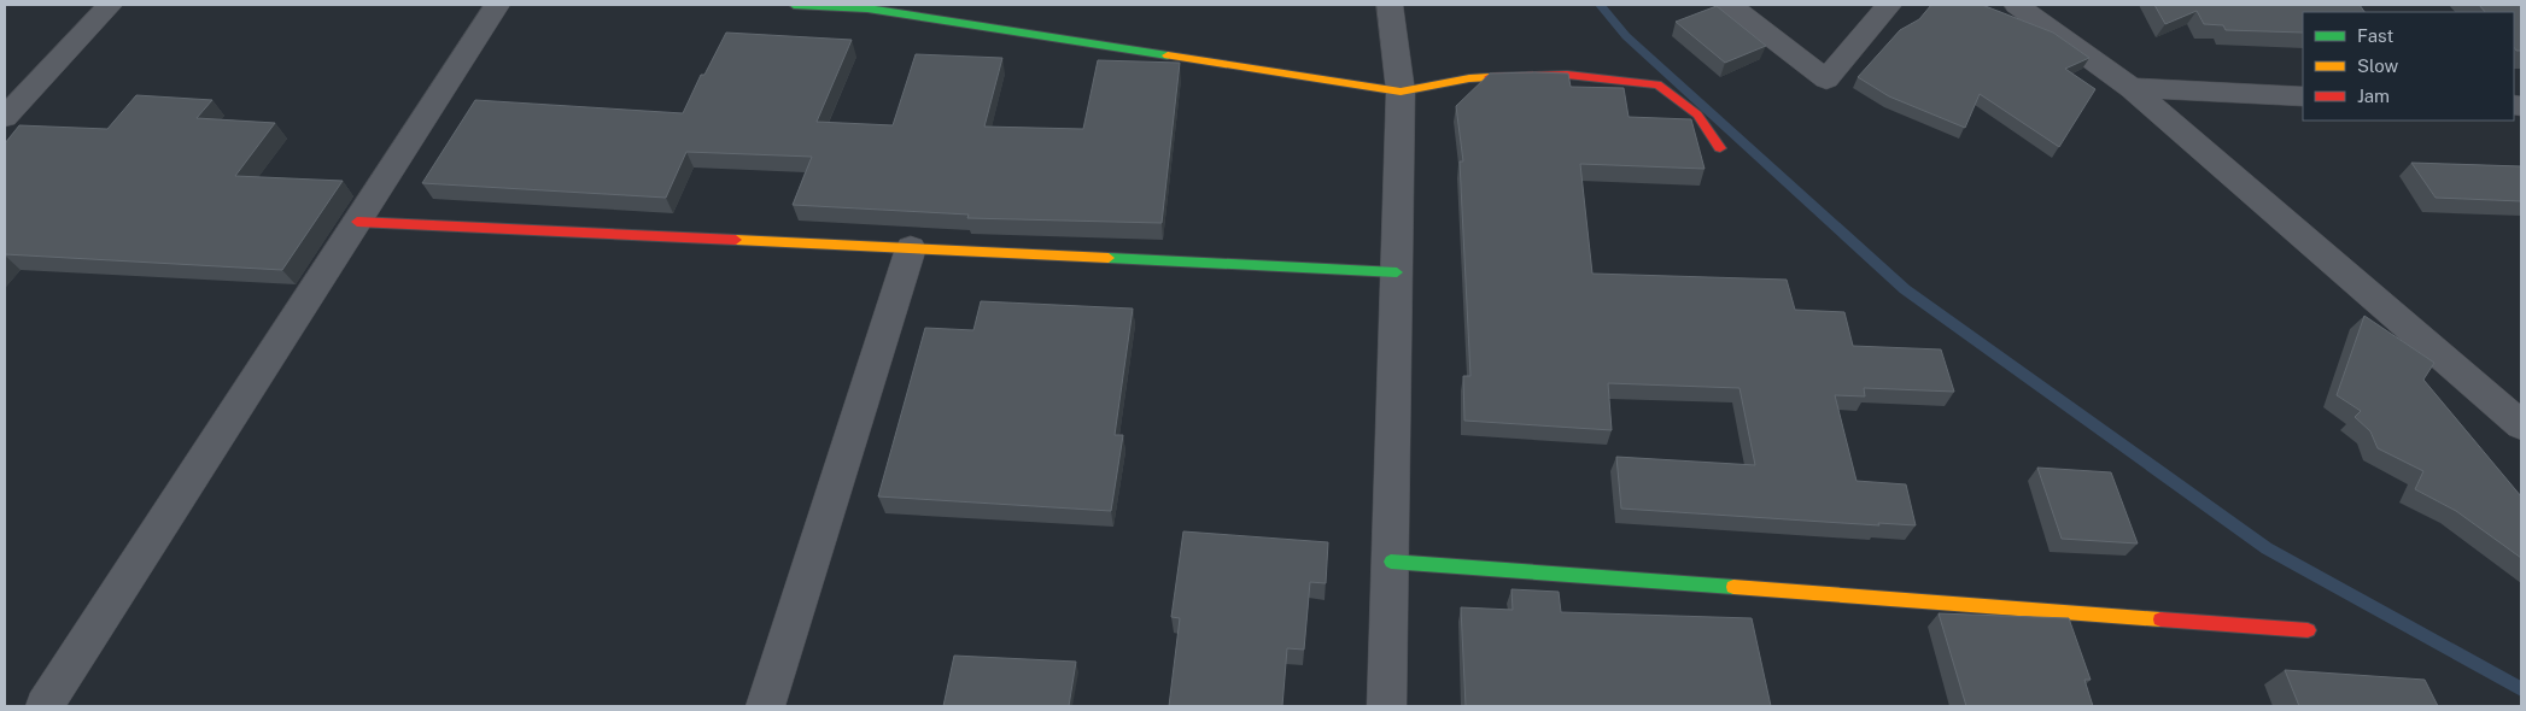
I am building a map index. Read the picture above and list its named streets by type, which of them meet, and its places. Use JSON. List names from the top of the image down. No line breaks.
{"legend":["Fast","Slow","Jam"]}
